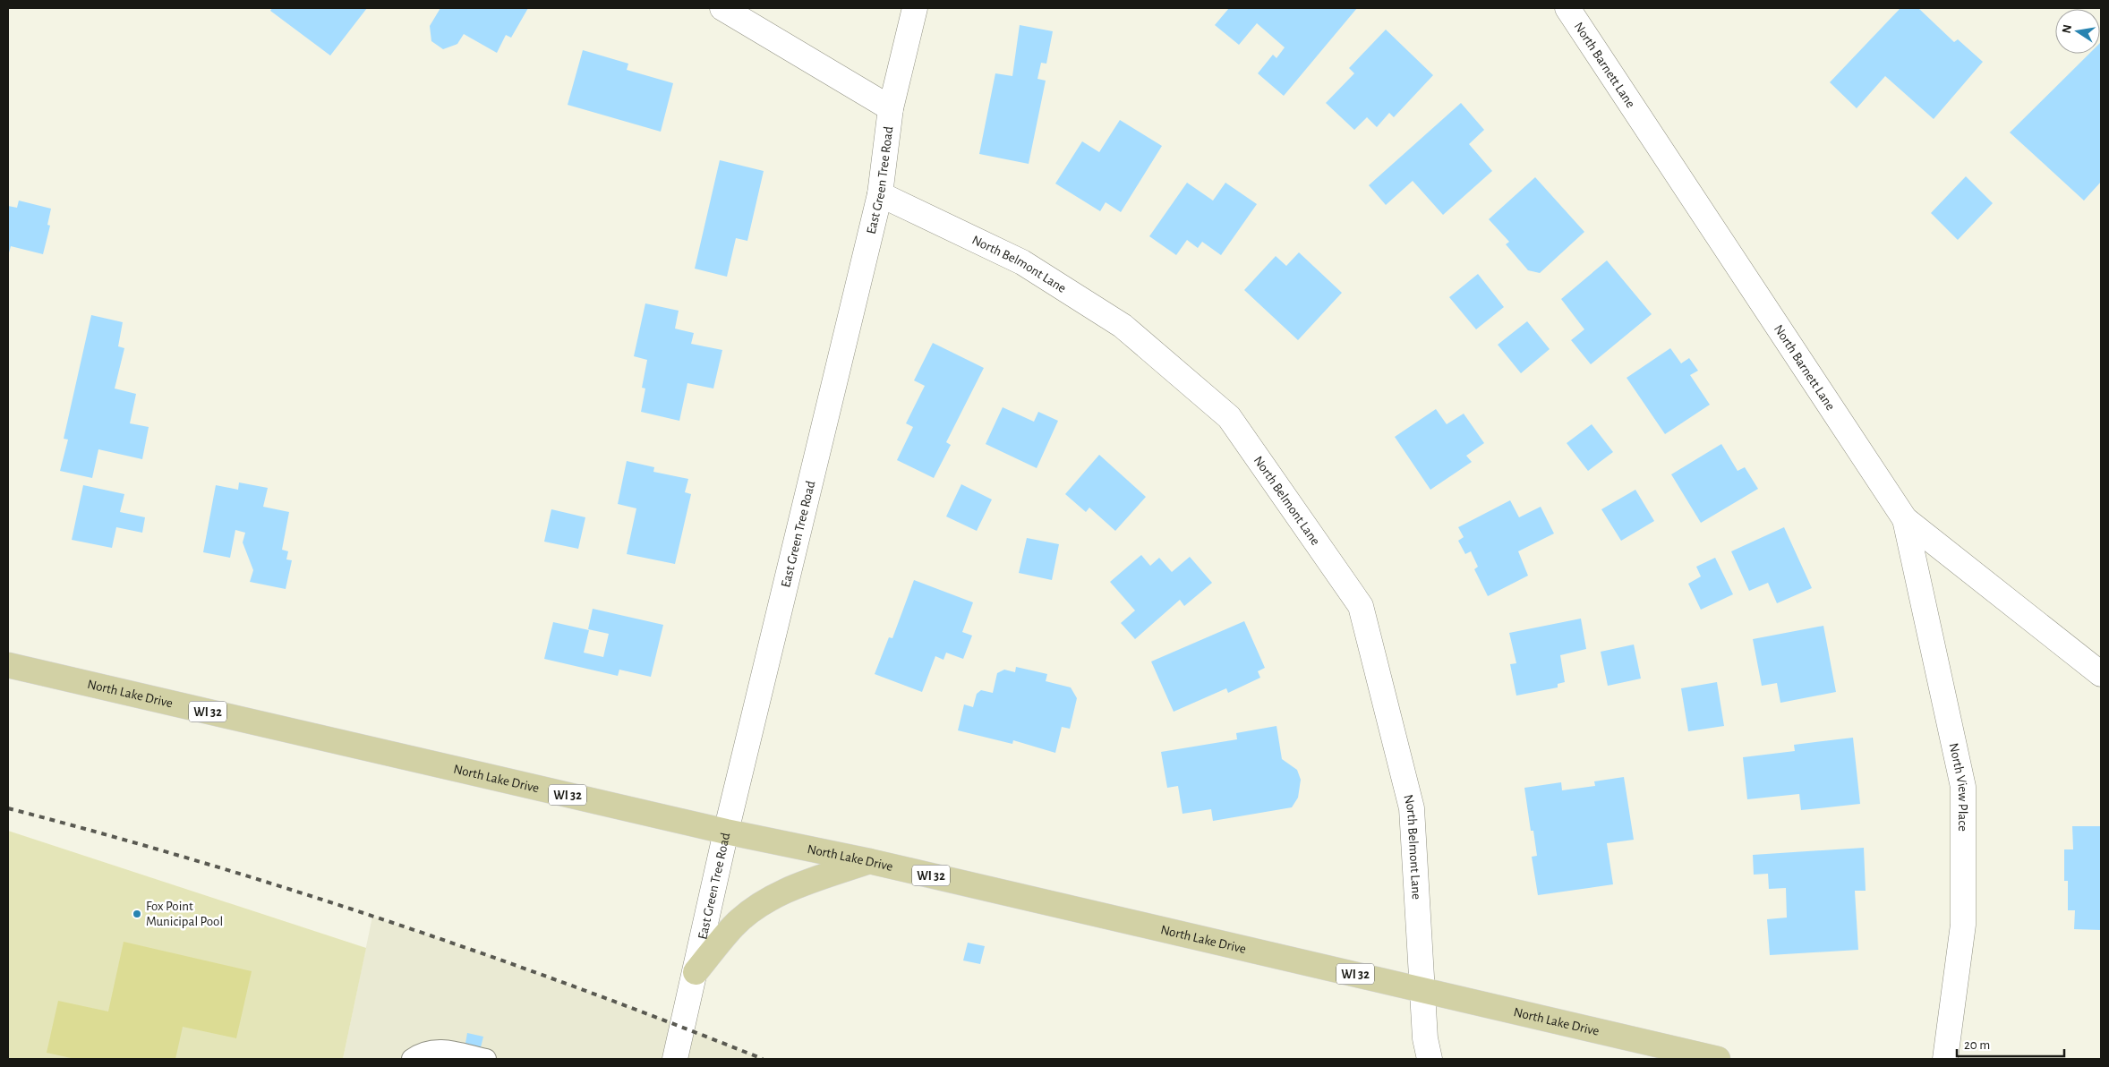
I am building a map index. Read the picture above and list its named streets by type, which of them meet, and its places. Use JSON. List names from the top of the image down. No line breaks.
{"streets":{"main road":["North Lake Drive","WI 32"],"street":["North Barnett Lane","East Green Tree Road","North Belmont Lane","North View Place"]},"crossings":[["North Barnett Lane","North View Place"],["East Green Tree Road","North Belmont Lane"],["East Green Tree Road","North Lake Drive"],["North Belmont Lane","North Lake Drive"]],"places":["Fox Point Municipal Pool"],"scale_bar":"20 m","north":"left"}
